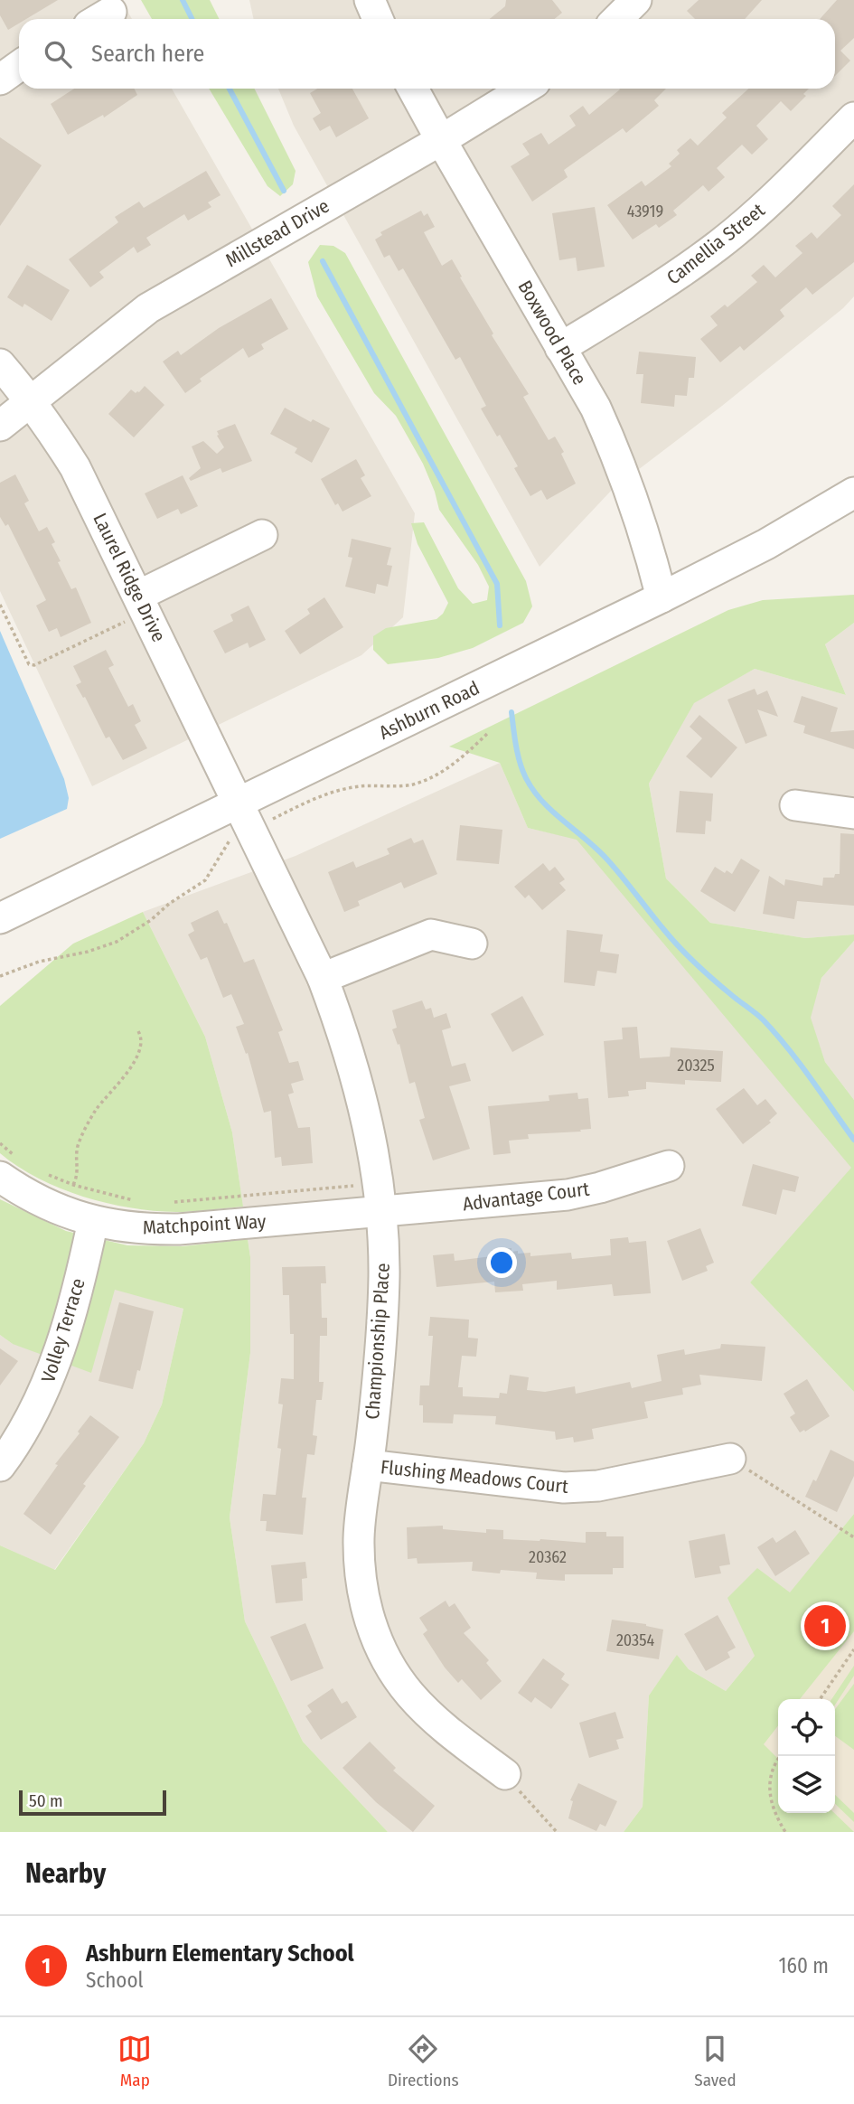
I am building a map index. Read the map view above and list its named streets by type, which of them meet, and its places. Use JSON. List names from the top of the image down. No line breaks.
{"streets":{"street":["Millstead Drive","Camellia Street","Boxwood Place","Laurel Ridge Drive","Ashburn Road","Advantage Court","Matchpoint Way","Volley Terrace","Championship Place","Flushing Meadows Court"]},"crossings":[["Millstead Drive","Boxwood Place"],["Millstead Drive","Laurel Ridge Drive"],["Camellia Street","Boxwood Place"],["Boxwood Place","Ashburn Road"],["Laurel Ridge Drive","Ashburn Road"],["Laurel Ridge Drive","Championship Place"],["Ashburn Road","Championship Place"],["Advantage Court","Matchpoint Way"],["Advantage Court","Championship Place"],["Matchpoint Way","Volley Terrace"],["Matchpoint Way","Championship Place"],["Championship Place","Flushing Meadows Court"]],"house_numbers":["43919","20325","20362","20354"],"scale_bar":"50 m","page":{"search":"Search here","pins":"1","scale":"50 m","heading":"Nearby","list":[{"mark":"1","name":"Ashburn Elementary School","note":"School","value":"160 m"}],"nav":["Map","Directions","Saved"]}}
